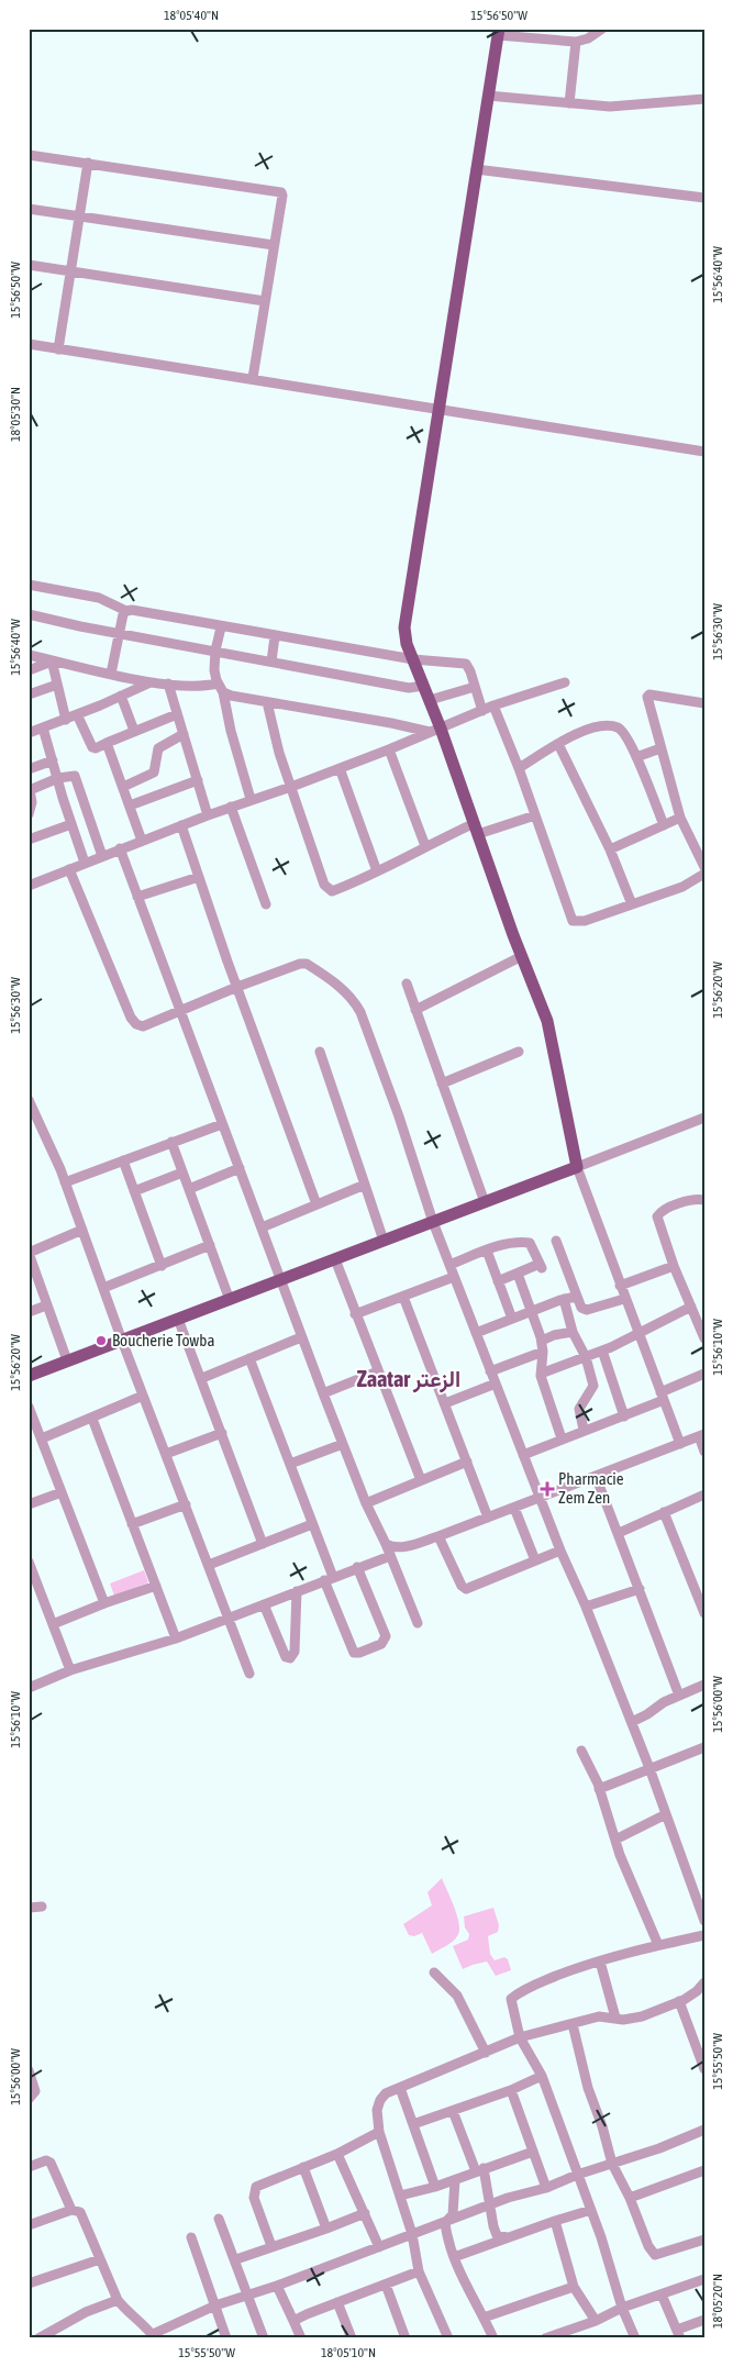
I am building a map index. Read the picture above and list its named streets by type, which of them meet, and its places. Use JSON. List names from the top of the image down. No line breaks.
{"districts":["Zaatar الزعتر"],"places":{"other":["Boucherie Towba"],"health":["Pharmacie Zem Zen"]},"coordinates":["18°05'40\"N","15°56'50\"W","15°56'40\"W","18°05'30\"N","15°56'30\"W","15°56'20\"W","15°56'10\"W","15°56'00\"W","15°55'50\"W","18°05'20\"N","18°05'10\"N"]}
